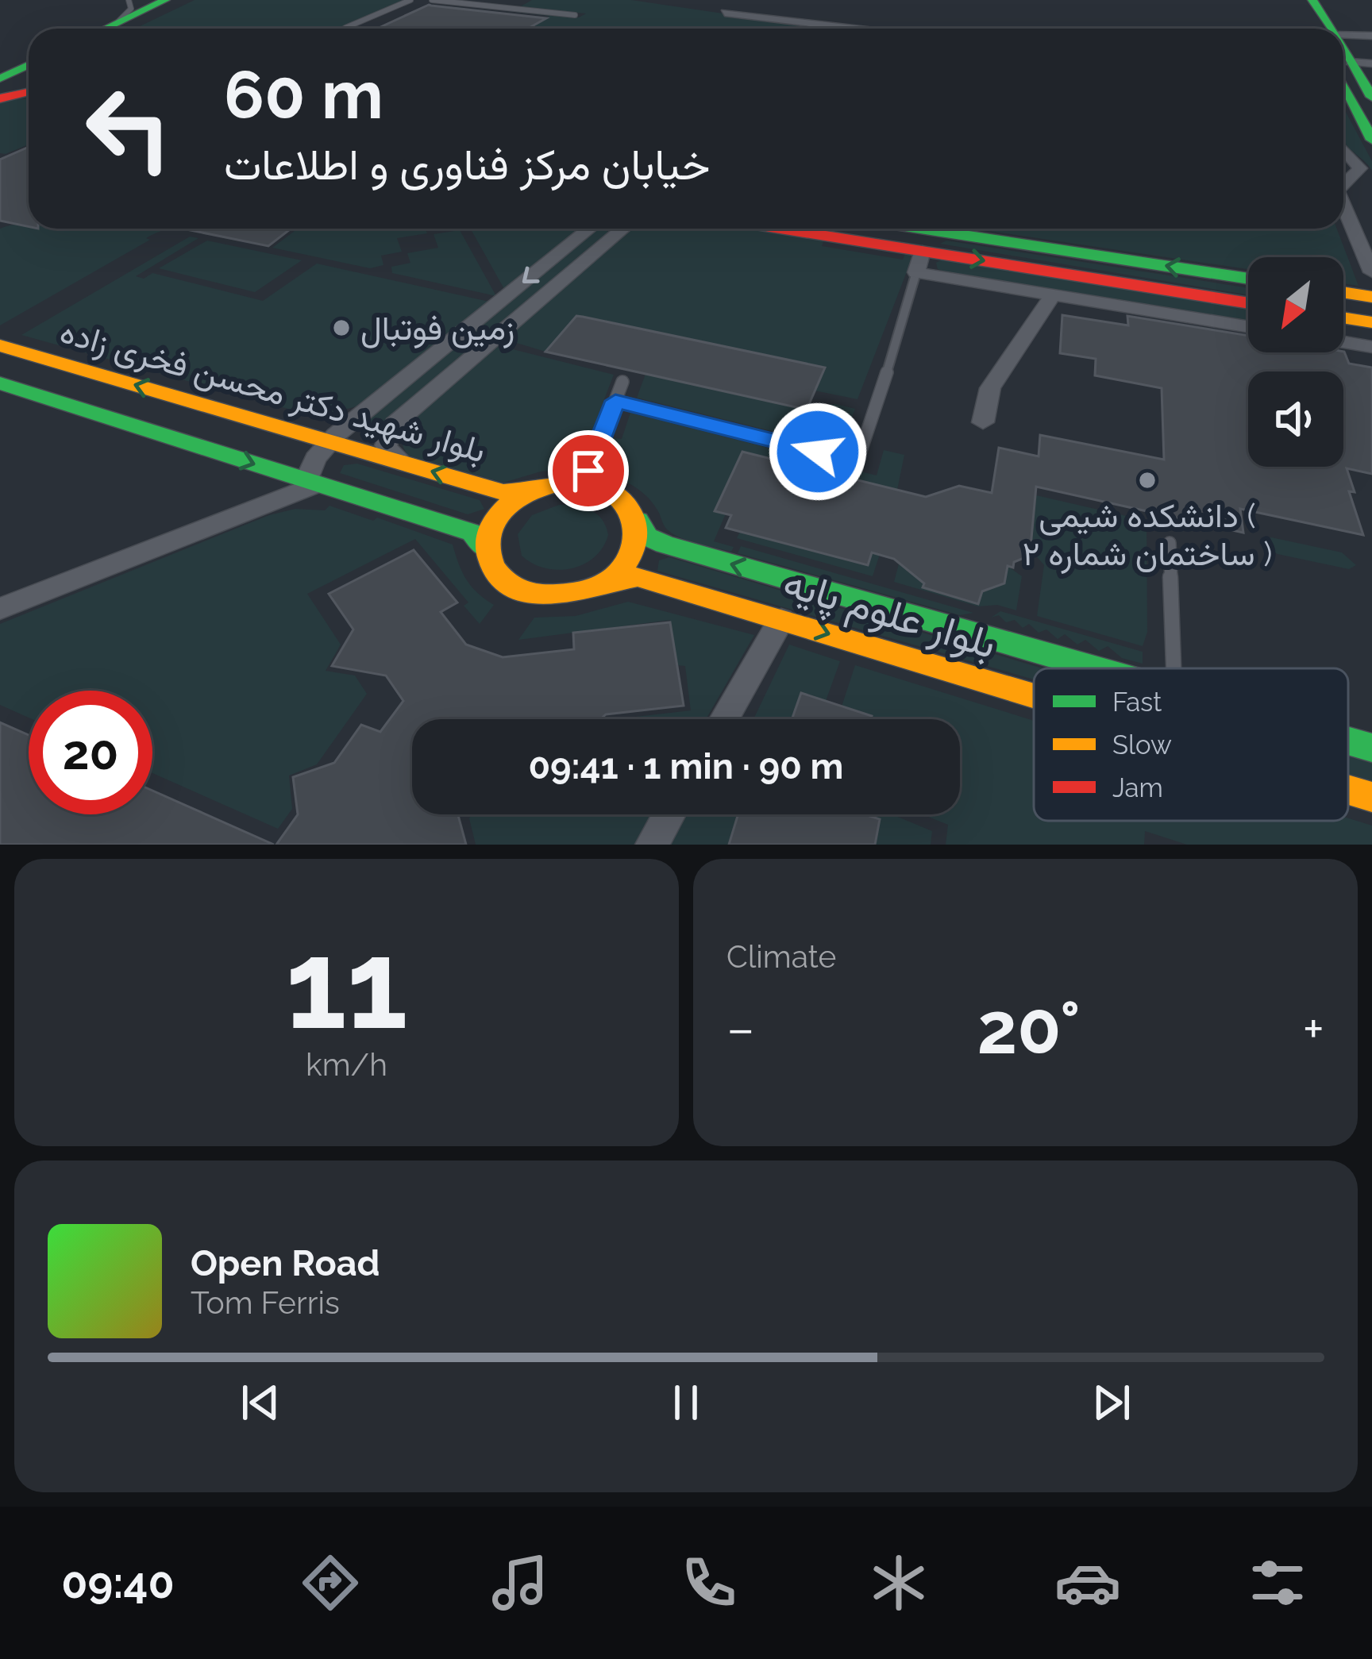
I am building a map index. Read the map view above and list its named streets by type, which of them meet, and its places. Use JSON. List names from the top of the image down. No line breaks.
{"streets":{"main road":["بلوار شهید دکتر محسن فخری زاده","بلوار علوم پایه"]},"crossings":[["بلوار شهید دکتر محسن فخری زاده","بلوار علوم پایه"]],"places":["زمین فوتبال","دانشکده شیمی ( ساختمان شماره ۲ )"],"legend":["Fast","Slow","Jam"],"north":"bottom left","page":{"turn":["60 m","خیابان مرکز فناوری و اطلاعات"],"limit":"20","trip":"09:41 · 1 min · 90 m","tile":[["11","km/h"],"Climate"],"heat":["−","20°","+"],"song":["Open Road","Tom Ferris"],"tabs":"09:40"}}
